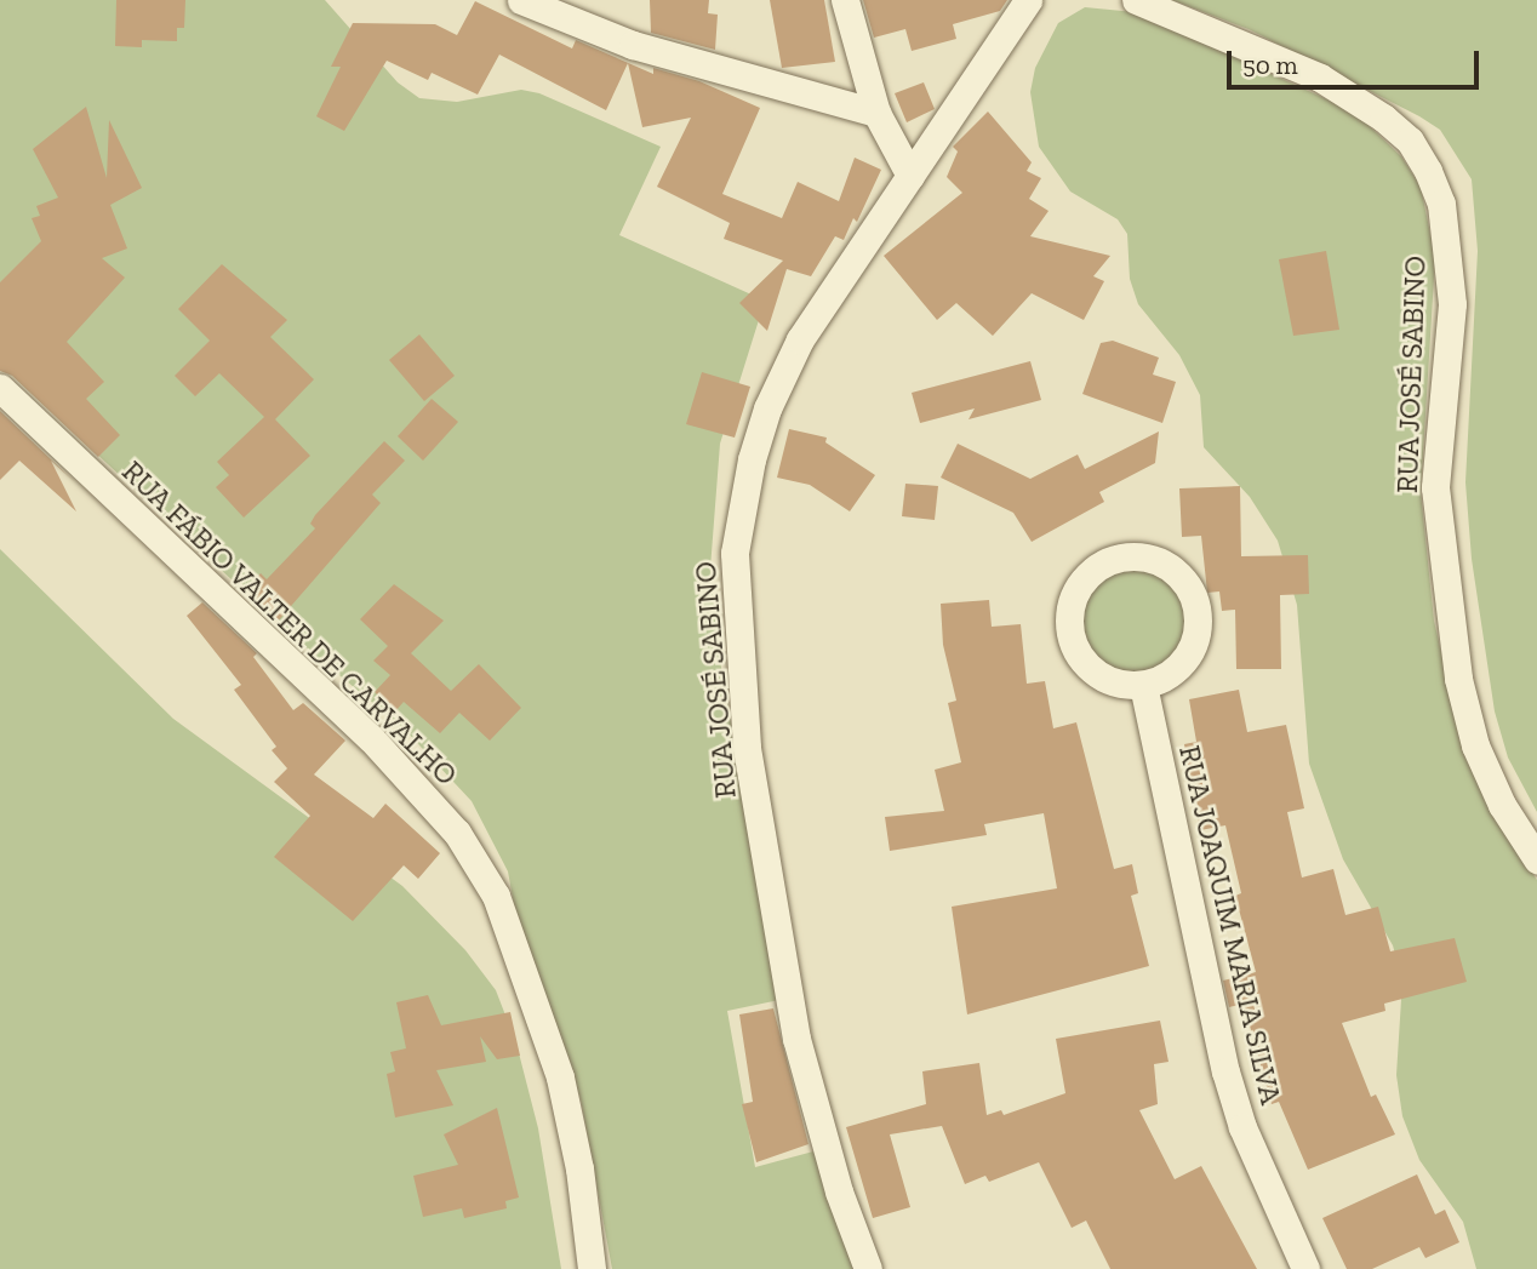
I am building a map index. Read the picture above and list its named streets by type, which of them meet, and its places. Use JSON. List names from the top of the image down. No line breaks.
{"streets":{"street":["RUA JOSÉ SABINO","RUA FÁBIO VALTER DE CARVALHO","RUA JOAQUIM MARIA SILVA"]},"scale_bar":"50 m"}
